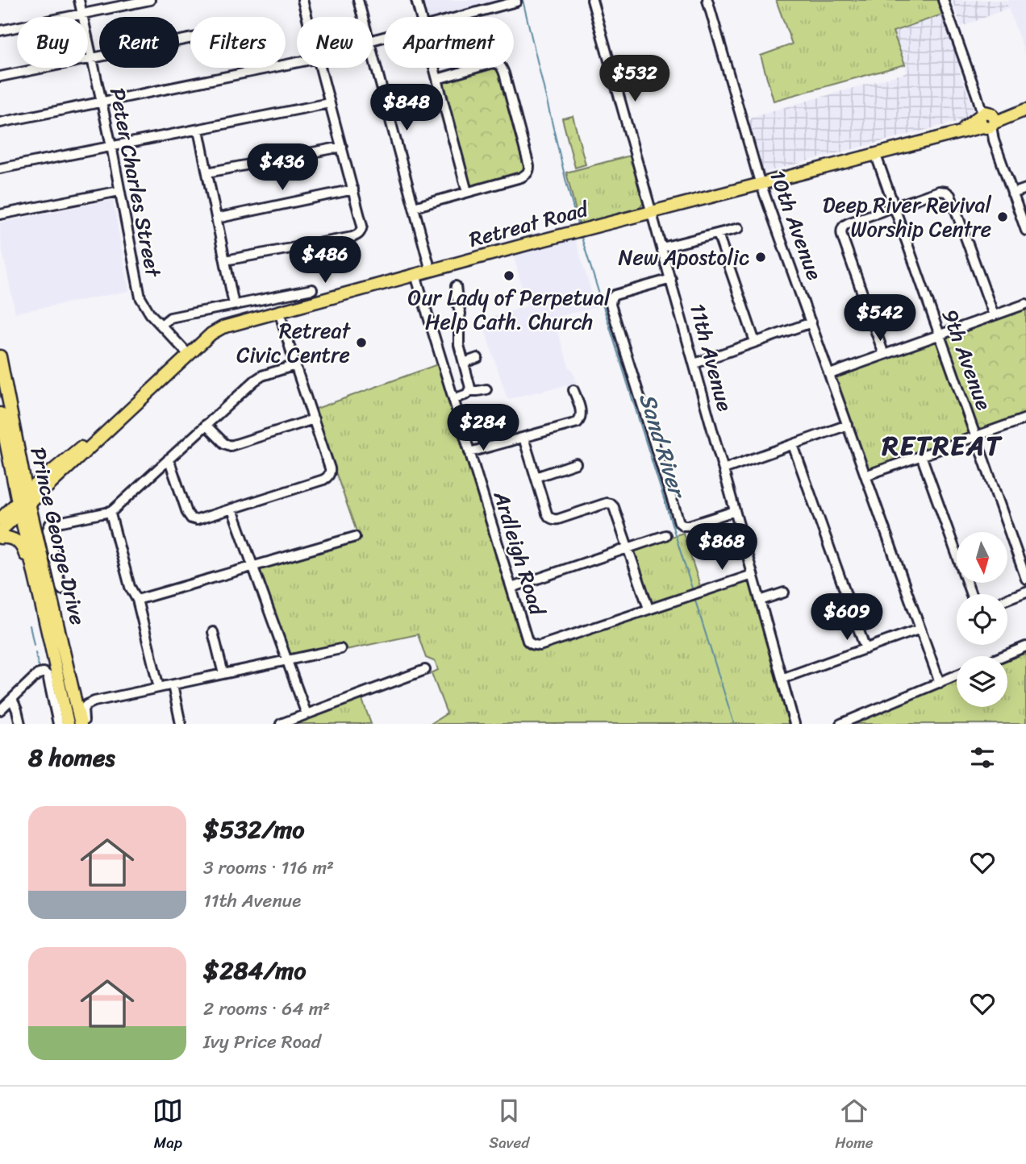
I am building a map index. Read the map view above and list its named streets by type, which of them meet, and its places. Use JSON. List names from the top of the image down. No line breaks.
{"streets":{"main road":["Retreat Road","Prince George Drive"],"street":["Peter Charles Street","10th Avenue","11th Avenue","9th Avenue","Ardleigh Road"]},"crossings":[["Peter Charles Street","Retreat Road"],["Retreat Road","10th Avenue"],["Retreat Road","11th Avenue"],["Retreat Road","9th Avenue"],["Retreat Road","Prince George Drive"],["Retreat Road","Ardleigh Road"]],"districts":["RETREAT"],"water":["Sand River"],"places":["Deep River Revival Worship Centre","New Apostolic","Our Lady of Perpetual Help Cath. Church","Retreat Civic Centre"],"north":"bottom","page":{"chip":["Buy","Rent","Filters","New","Apartment"],"price":["$532","$848","$436","$486","$542","$284","$868","$609"],"heading":"8 homes","list":[{"name":"$532/mo","note":"3 rooms · 116 m² · 11th Avenue"},{"name":"$284/mo","note":"2 rooms · 64 m² · Ivy Price Road"}],"tabs":["Map","Saved","Home"]}}
